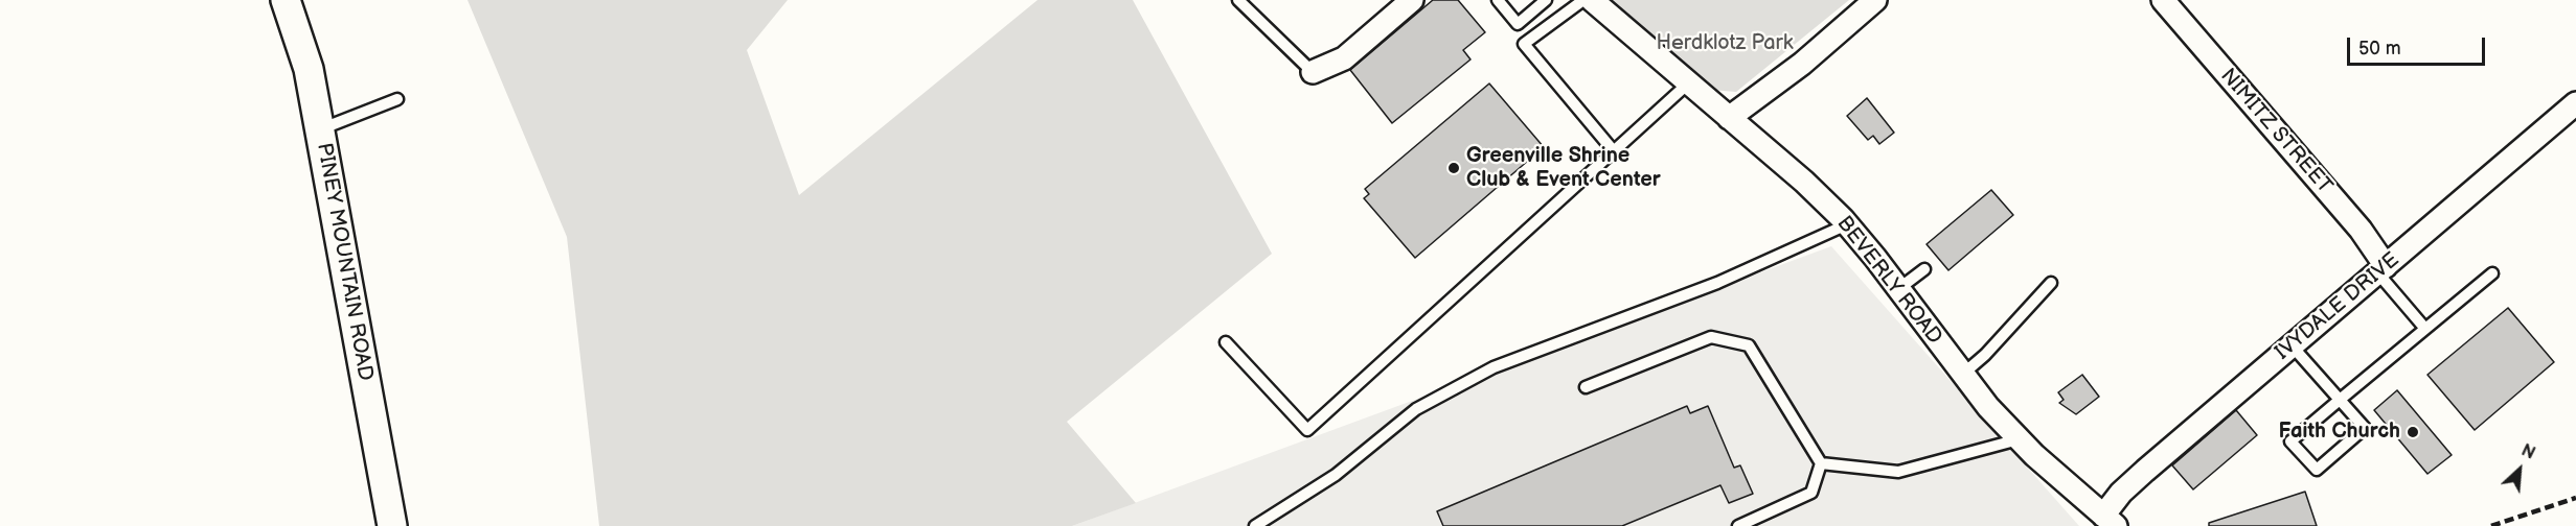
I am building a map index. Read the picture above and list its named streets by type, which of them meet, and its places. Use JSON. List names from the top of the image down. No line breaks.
{"streets":{"street":["NIMITZ STREET","PINEY MOUNTAIN ROAD","BEVERLY ROAD","IVYDALE DRIVE"]},"crossings":[["NIMITZ STREET","IVYDALE DRIVE"],["BEVERLY ROAD","IVYDALE DRIVE"]],"parks":["Herdklotz Park"],"places":["Greenville Shrine Club & Event Center","Faith Church"],"scale_bar":"50 m","north":"top right"}
